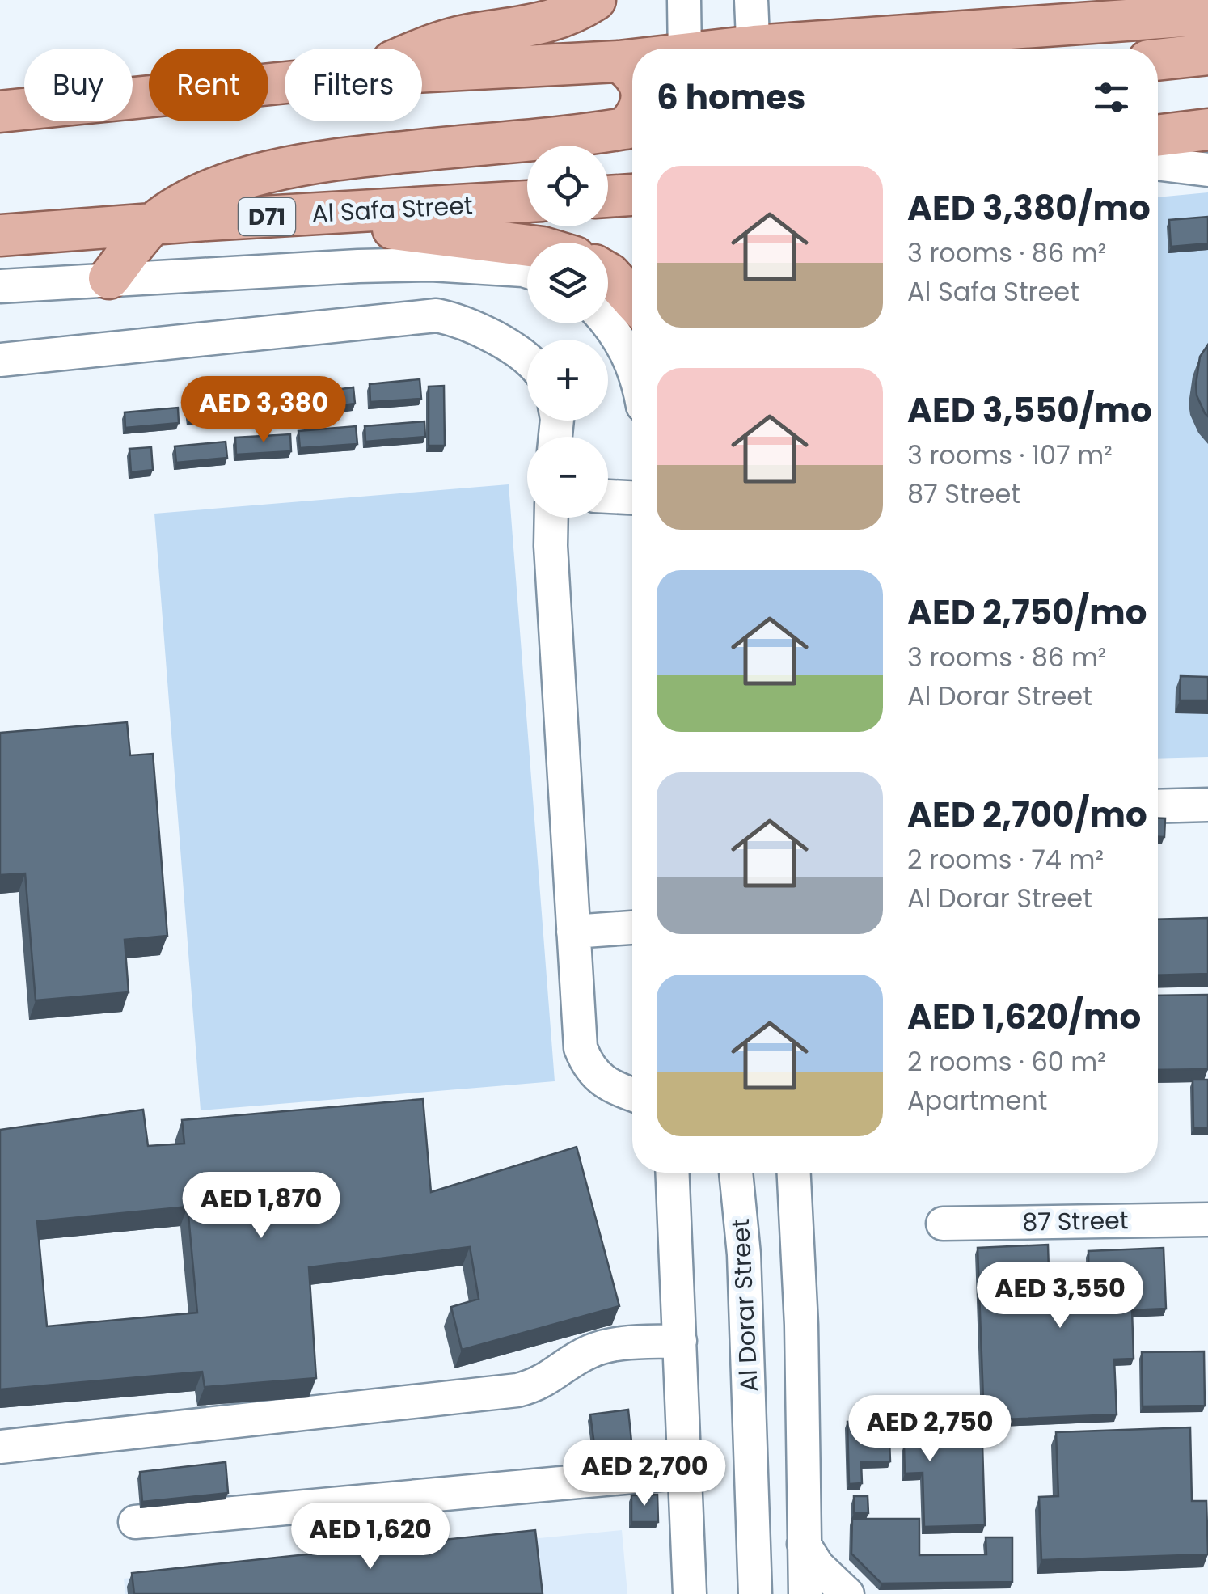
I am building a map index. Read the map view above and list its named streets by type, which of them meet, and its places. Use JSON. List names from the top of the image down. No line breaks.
{"streets":{"main road":["Al Safa Street","D71"],"street":["87 Street","Al Dorar Street"]},"page":{"chip":["Buy","Rent","Filters"],"heading":"6 homes","map_buttons":["+","−"],"list":[{"name":"AED 3,380/mo","note":"3 rooms · 86 m² · Al Safa Street"},{"name":"AED 3,550/mo","note":"3 rooms · 107 m² · 87 Street"},{"name":"AED 2,750/mo","note":"3 rooms · 86 m² · Al Dorar Street"},{"name":"AED 2,700/mo","note":"2 rooms · 74 m² · Al Dorar Street"},{"name":"AED 1,620/mo","note":"2 rooms · 60 m² · Apartment"}],"price":["AED 3,380","AED 1,870","AED 3,550","AED 2,750","AED 2,700","AED 1,620"]}}
